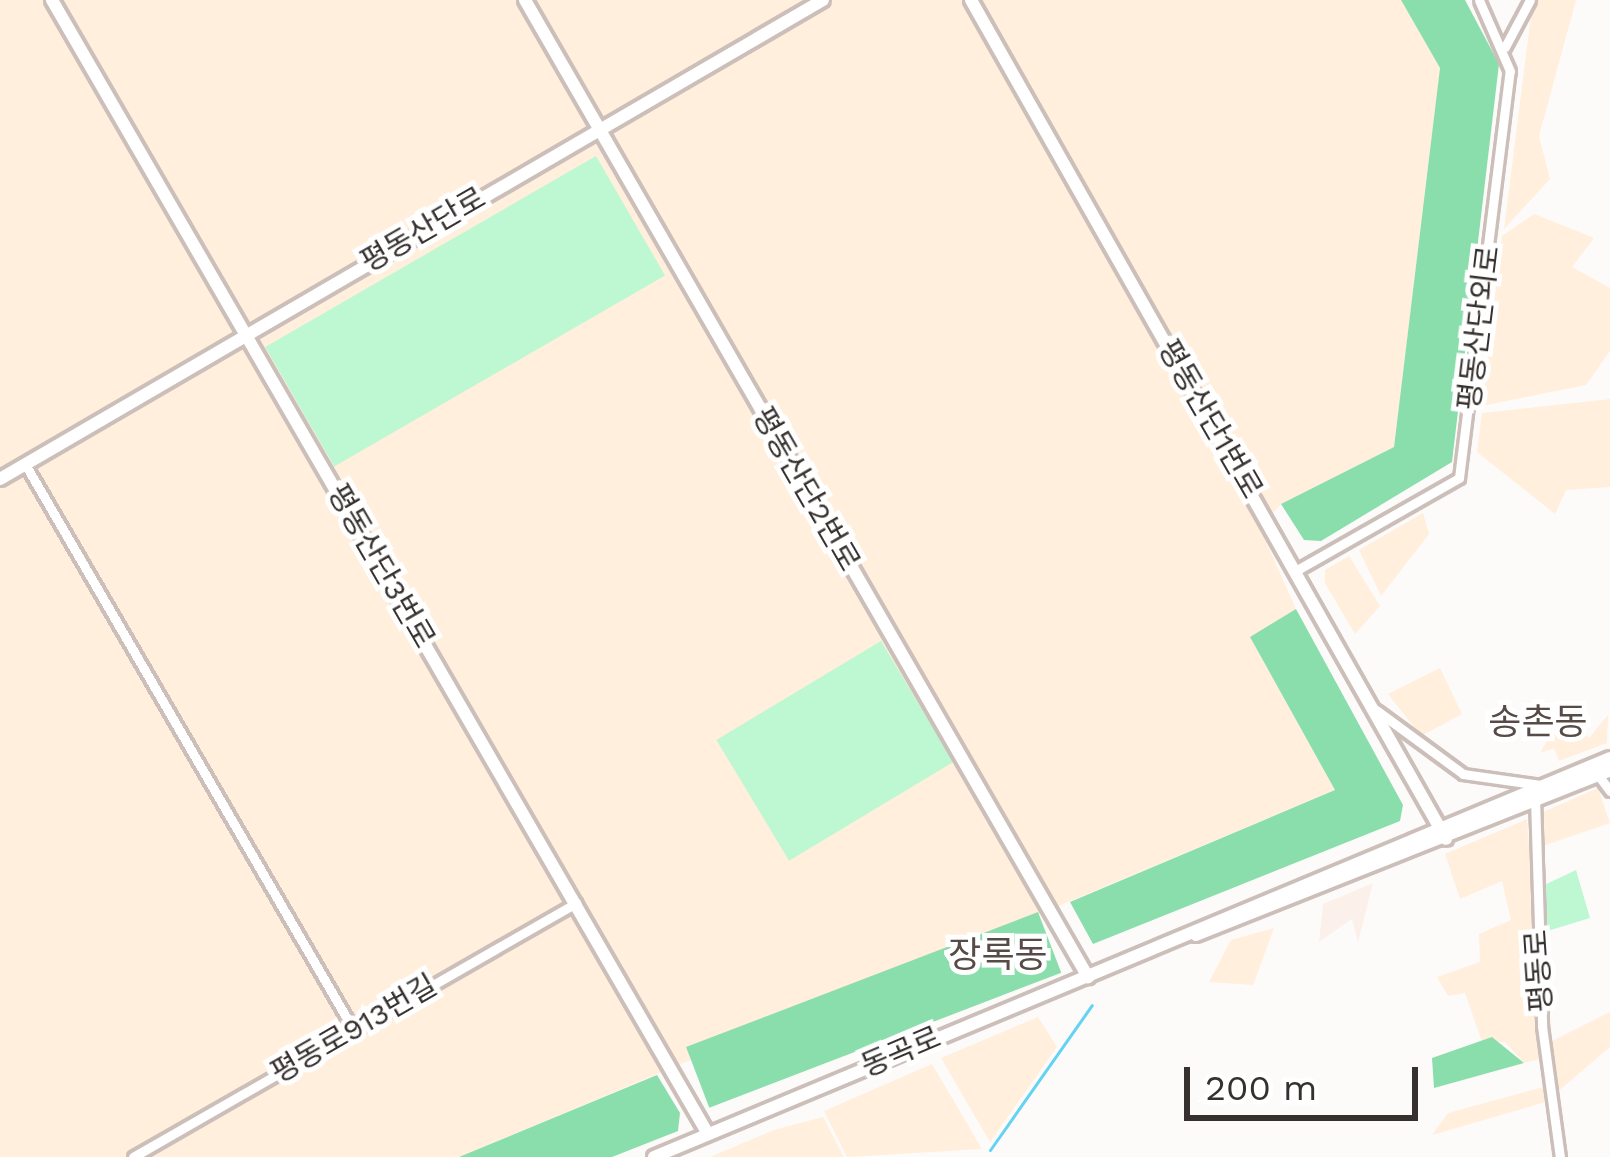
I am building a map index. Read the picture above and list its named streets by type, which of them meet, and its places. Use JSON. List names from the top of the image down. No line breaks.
{"streets":{"street":["평동산단로","평동산단외로","평동산단1번로","평동산단2번로","평동산단3번로","평동로","평동로913번길","동곡로"]},"crossings":[["평동산단로","평동산단2번로"],["평동산단로","평동산단3번로"],["평동산단외로","평동산단1번로"],["평동산단1번로","동곡로"],["평동산단2번로","동곡로"],["평동산단3번로","평동로913번길"],["평동산단3번로","동곡로"],["평동로","동곡로"]],"districts":["송촌동","장록동"],"scale_bar":"200 m"}
